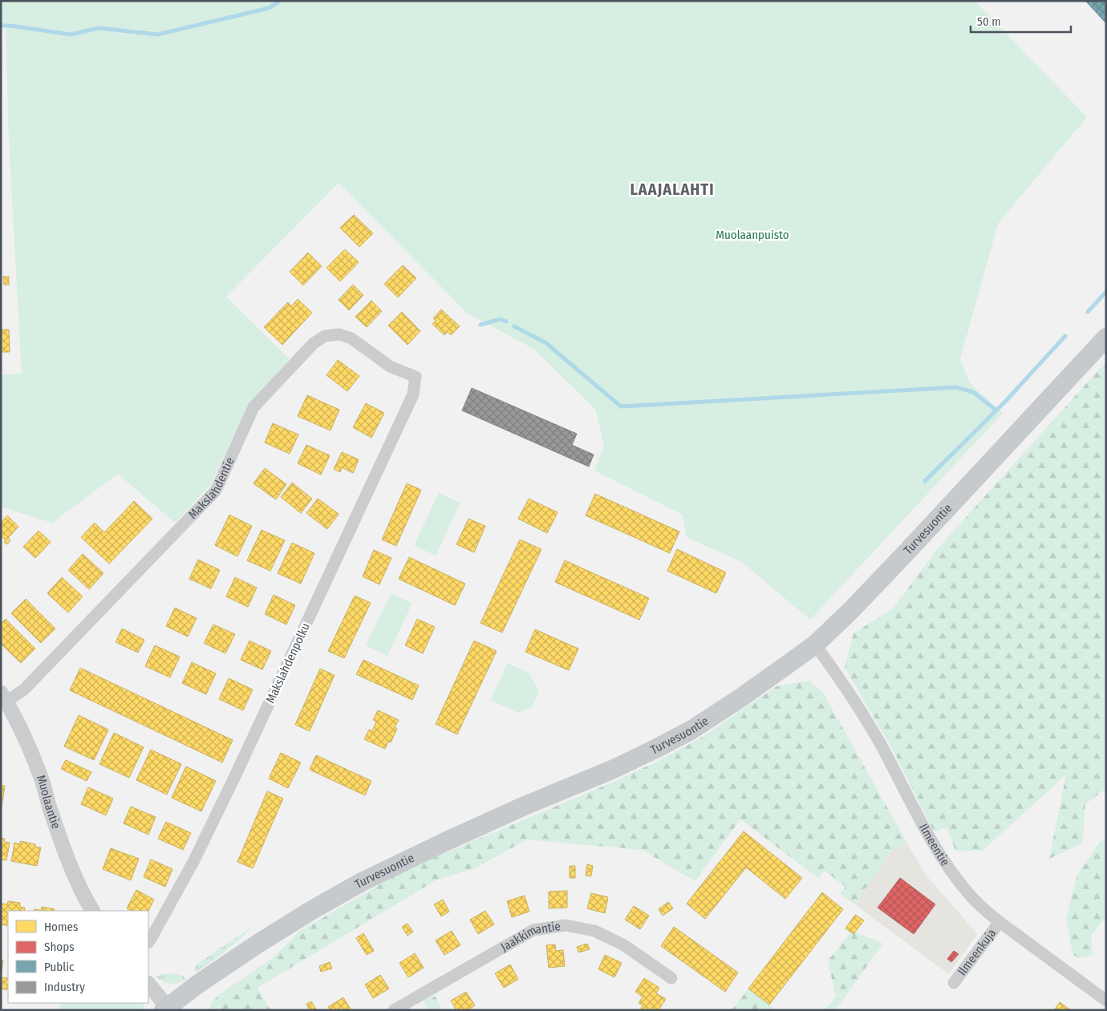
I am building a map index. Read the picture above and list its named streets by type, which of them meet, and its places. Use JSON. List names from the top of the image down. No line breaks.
{"streets":{"main road":["Turvesuontie"],"street":["Makslahdentie","Makslahdenpolku","Muolaantie","Ilmeentie","Jaakkimantie","Ilmeenkuja"]},"crossings":[["Makslahdentie","Makslahdenpolku"],["Makslahdentie","Muolaantie"],["Turvesuontie","Ilmeentie"],["Ilmeentie","Ilmeenkuja"]],"districts":["LAAJALAHTI"],"parks":["Muolaanpuisto"],"legend":["Homes","Shops","Public","Industry"],"scale_bar":"50 m"}
